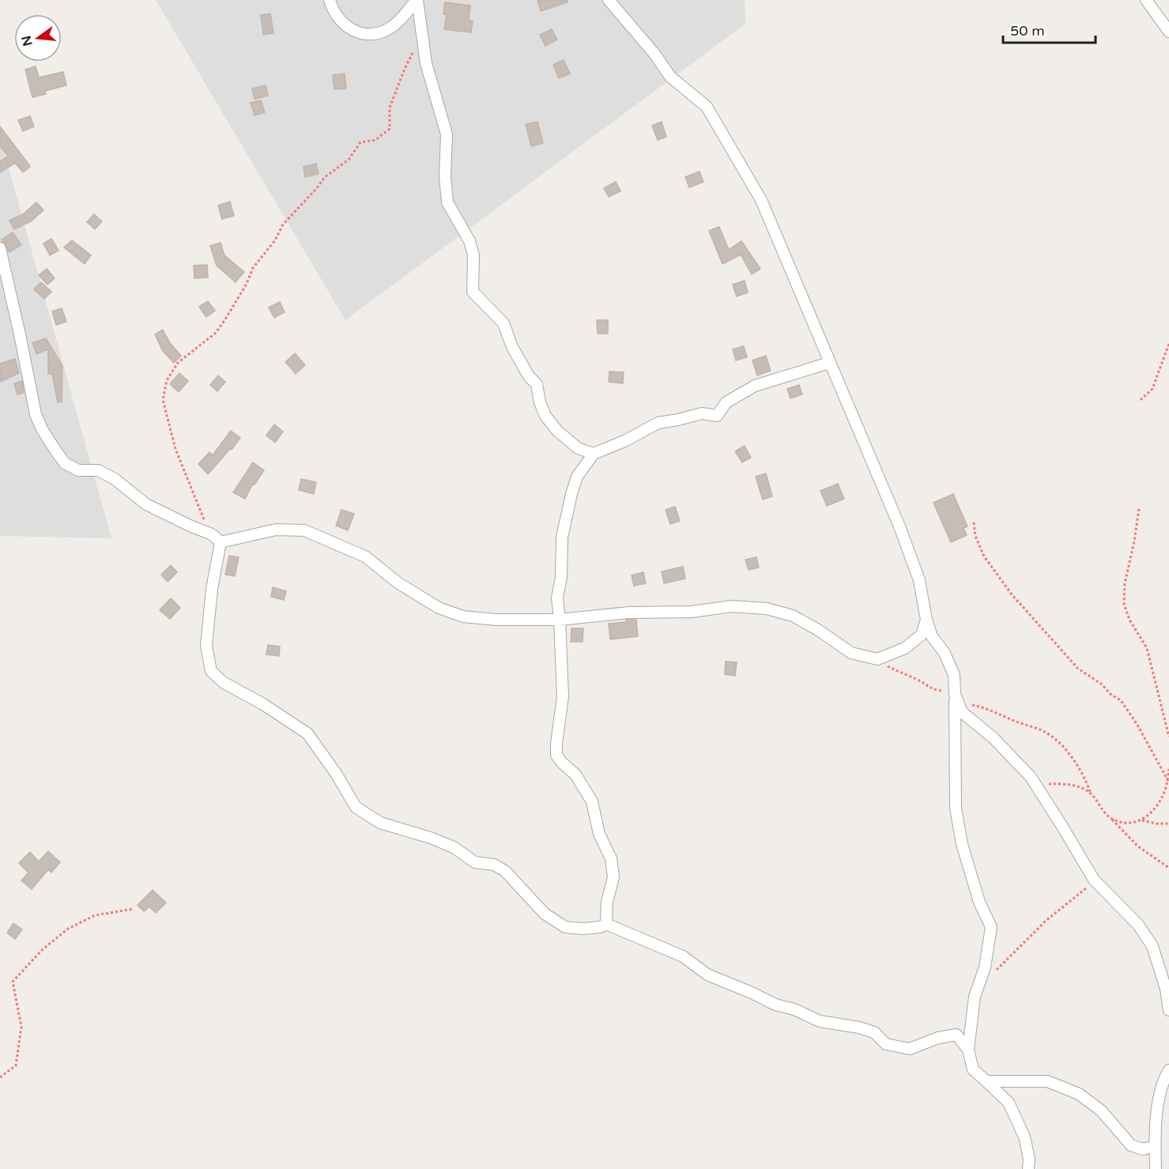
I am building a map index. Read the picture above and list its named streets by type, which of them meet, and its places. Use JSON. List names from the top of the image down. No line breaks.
{"scale_bar":"50 m","north":"left"}
